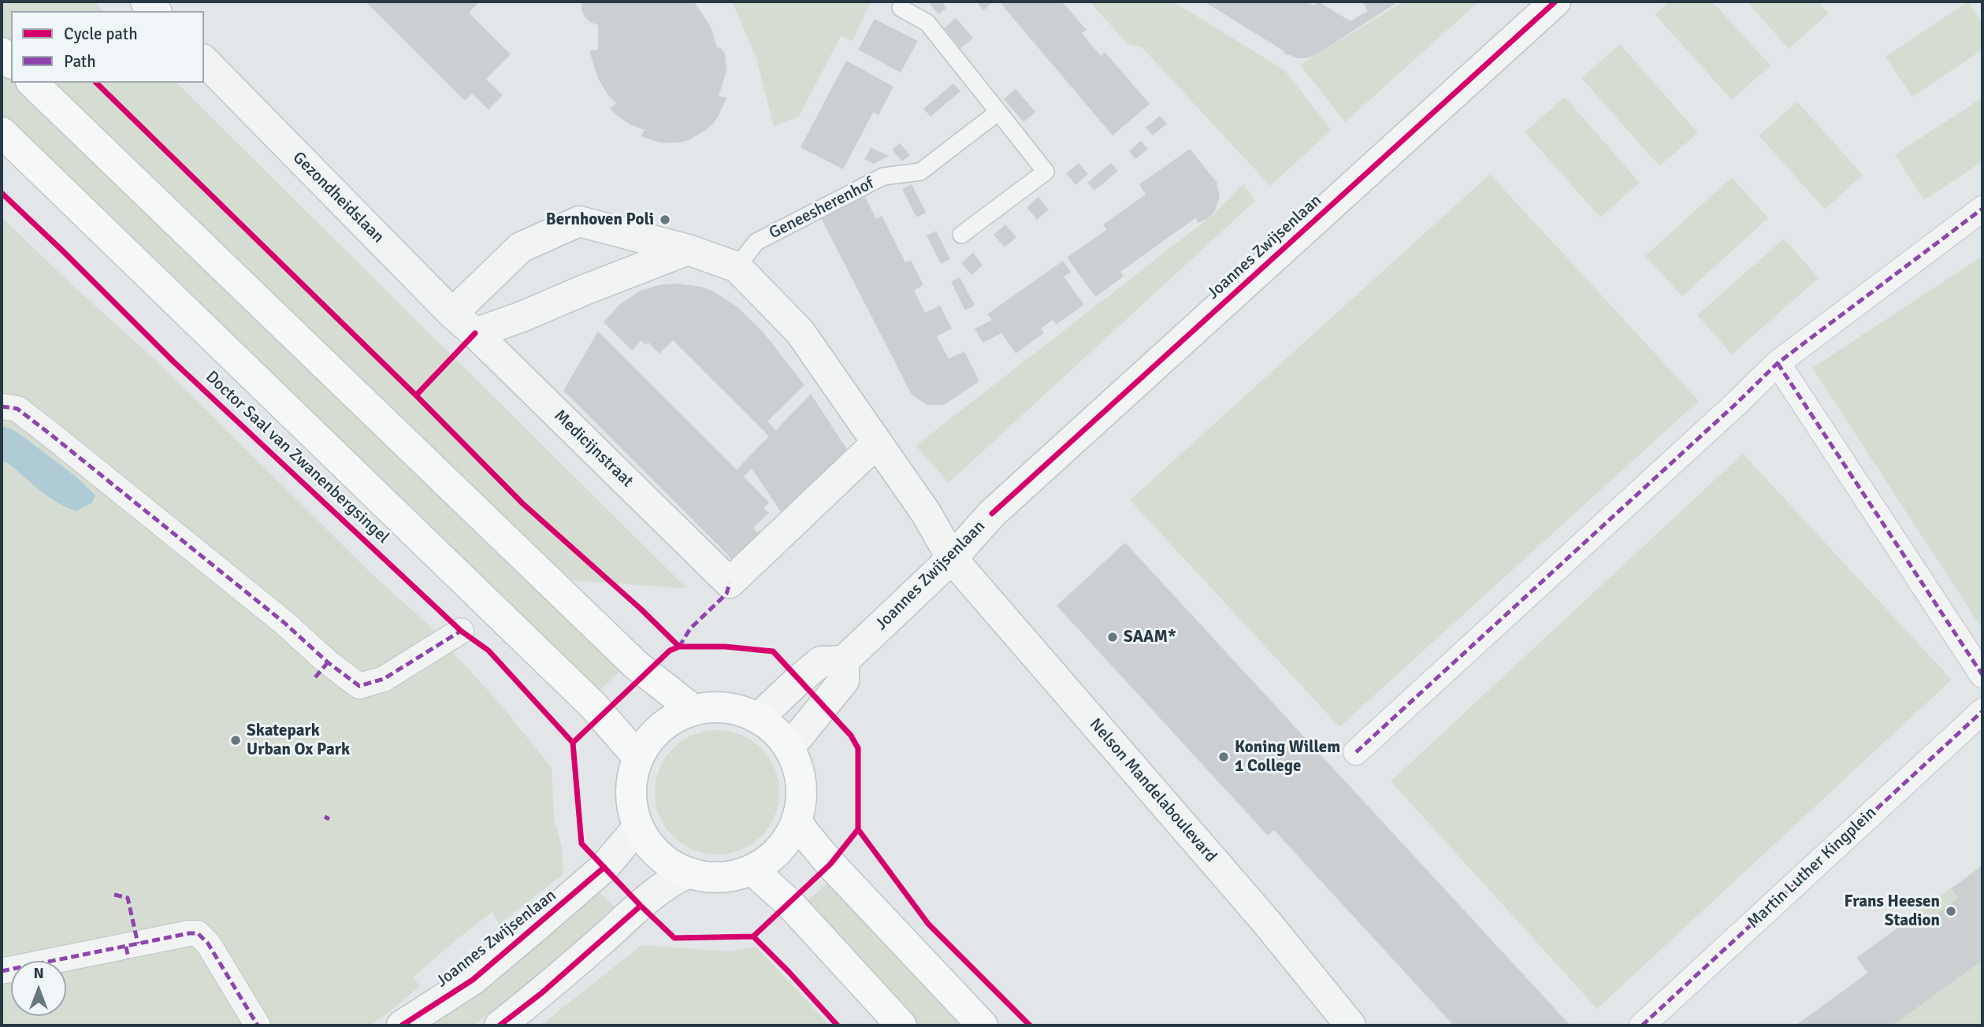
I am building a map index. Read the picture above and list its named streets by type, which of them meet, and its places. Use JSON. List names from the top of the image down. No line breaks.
{"streets":{"main road":["Doctor Saal van Zwanenbergsingel"],"street":["Gezondheidslaan","Joannes Zwijsenlaan","Medicijnstraat","Nelson Mandelaboulevard","Martin Luther Kingplein"],"lane":["Geneesherenhof"]},"crossings":[["Gezondheidslaan","Medicijnstraat"],["Joannes Zwijsenlaan","Doctor Saal van Zwanenbergsingel"],["Joannes Zwijsenlaan","Nelson Mandelaboulevard"]],"places":["Bernhoven Poli","SAAM*","Skatepark Urban Ox Park","Koning Willem 1 College","Frans Heesen Stadion"],"legend":["Cycle path","Path"],"north":"top"}
